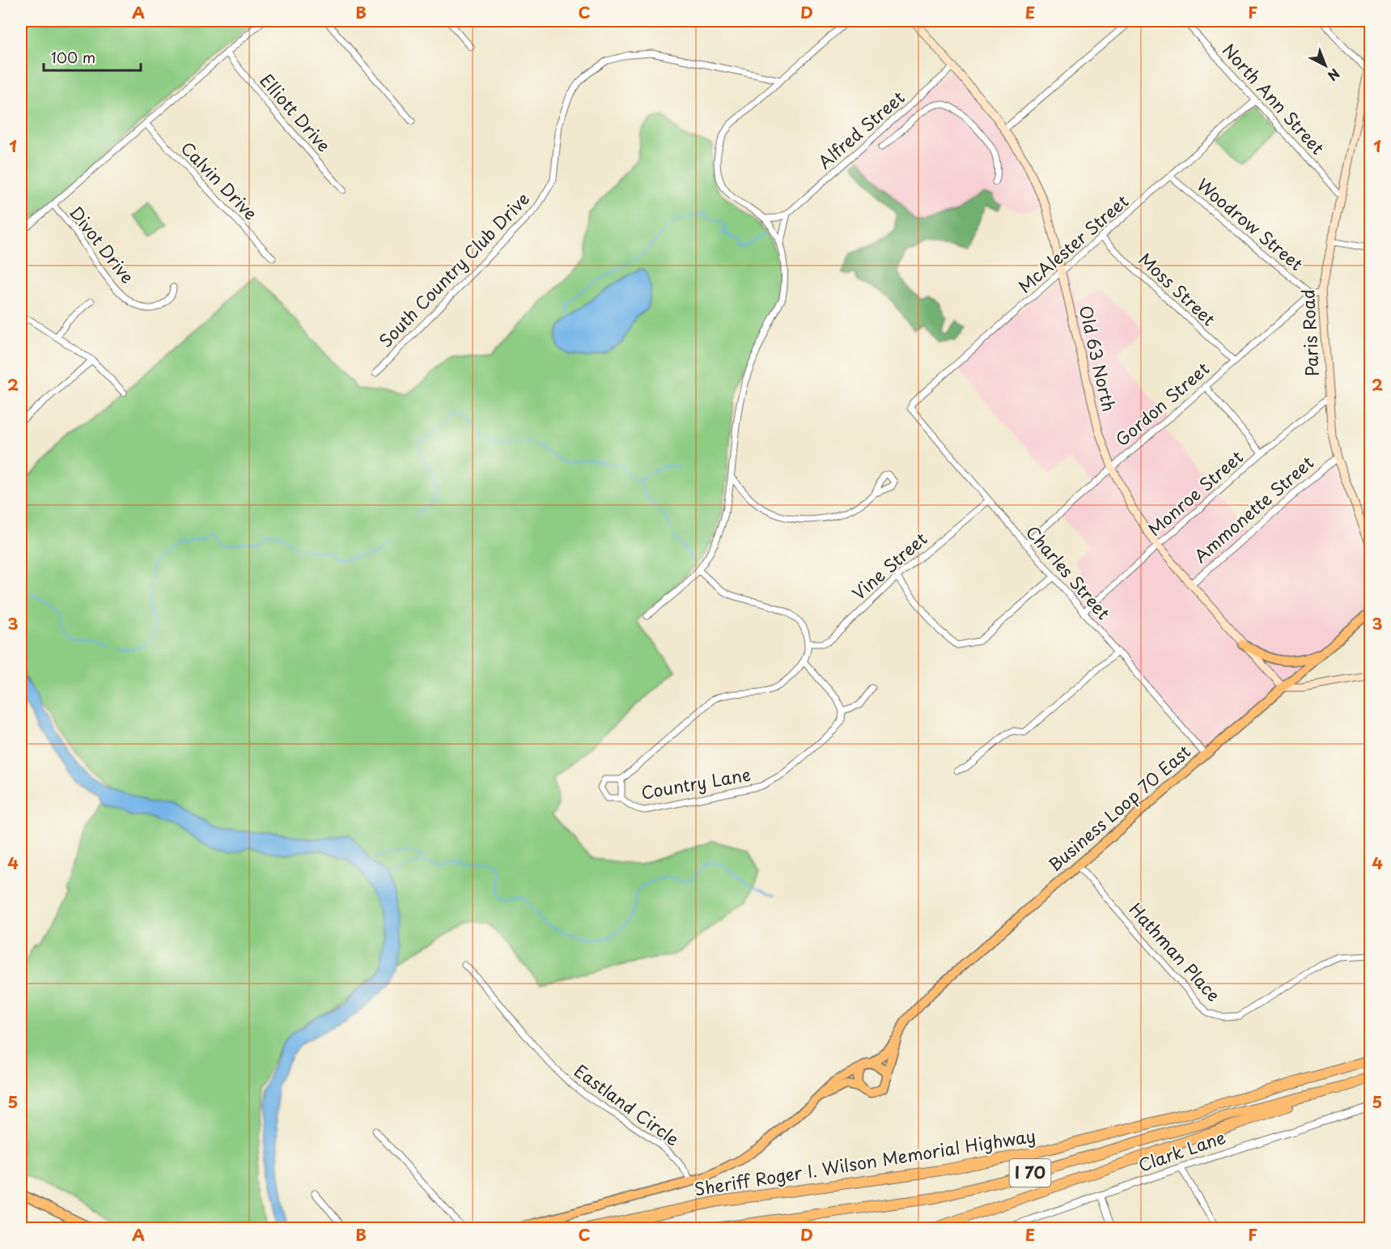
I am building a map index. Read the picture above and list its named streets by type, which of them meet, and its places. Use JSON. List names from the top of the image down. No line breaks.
{"streets":{"highway":["Sheriff Roger I. Wilson Memorial Highway","I 70"],"main road":["Paris Road","Old 63 North","Business Loop 70 East"],"street":["North Ann Street","Elliott Drive","Alfred Street","Calvin Drive","Woodrow Street","McAlester Street","Divot Drive","South Country Club Drive","Moss Street","Gordon Street","Monroe Street","Ammonette Street","Vine Street","Charles Street","Country Lane","Hathman Place","Eastland Circle","Clark Lane"]},"crossings":[["North Ann Street","McAlester Street"],["North Ann Street","Paris Road"],["Alfred Street","Old 63 North"],["Woodrow Street","McAlester Street"],["Woodrow Street","Gordon Street"],["McAlester Street","Moss Street"],["McAlester Street","Old 63 North"],["McAlester Street","Charles Street"],["Moss Street","Gordon Street"],["Paris Road","Gordon Street"],["Paris Road","Monroe Street"],["Paris Road","Ammonette Street"],["Old 63 North","Gordon Street"],["Old 63 North","Monroe Street"],["Old 63 North","Ammonette Street"],["Old 63 North","Business Loop 70 East"],["Gordon Street","Charles Street"],["Monroe Street","Charles Street"],["Vine Street","Charles Street"],["Charles Street","Business Loop 70 East"],["Business Loop 70 East","Hathman Place"]],"scale_bar":"100 m","north":"bottom right","grid":{"columns":["A","B","C","D","E","F"],"rows":["1","2","3","4","5"]}}
